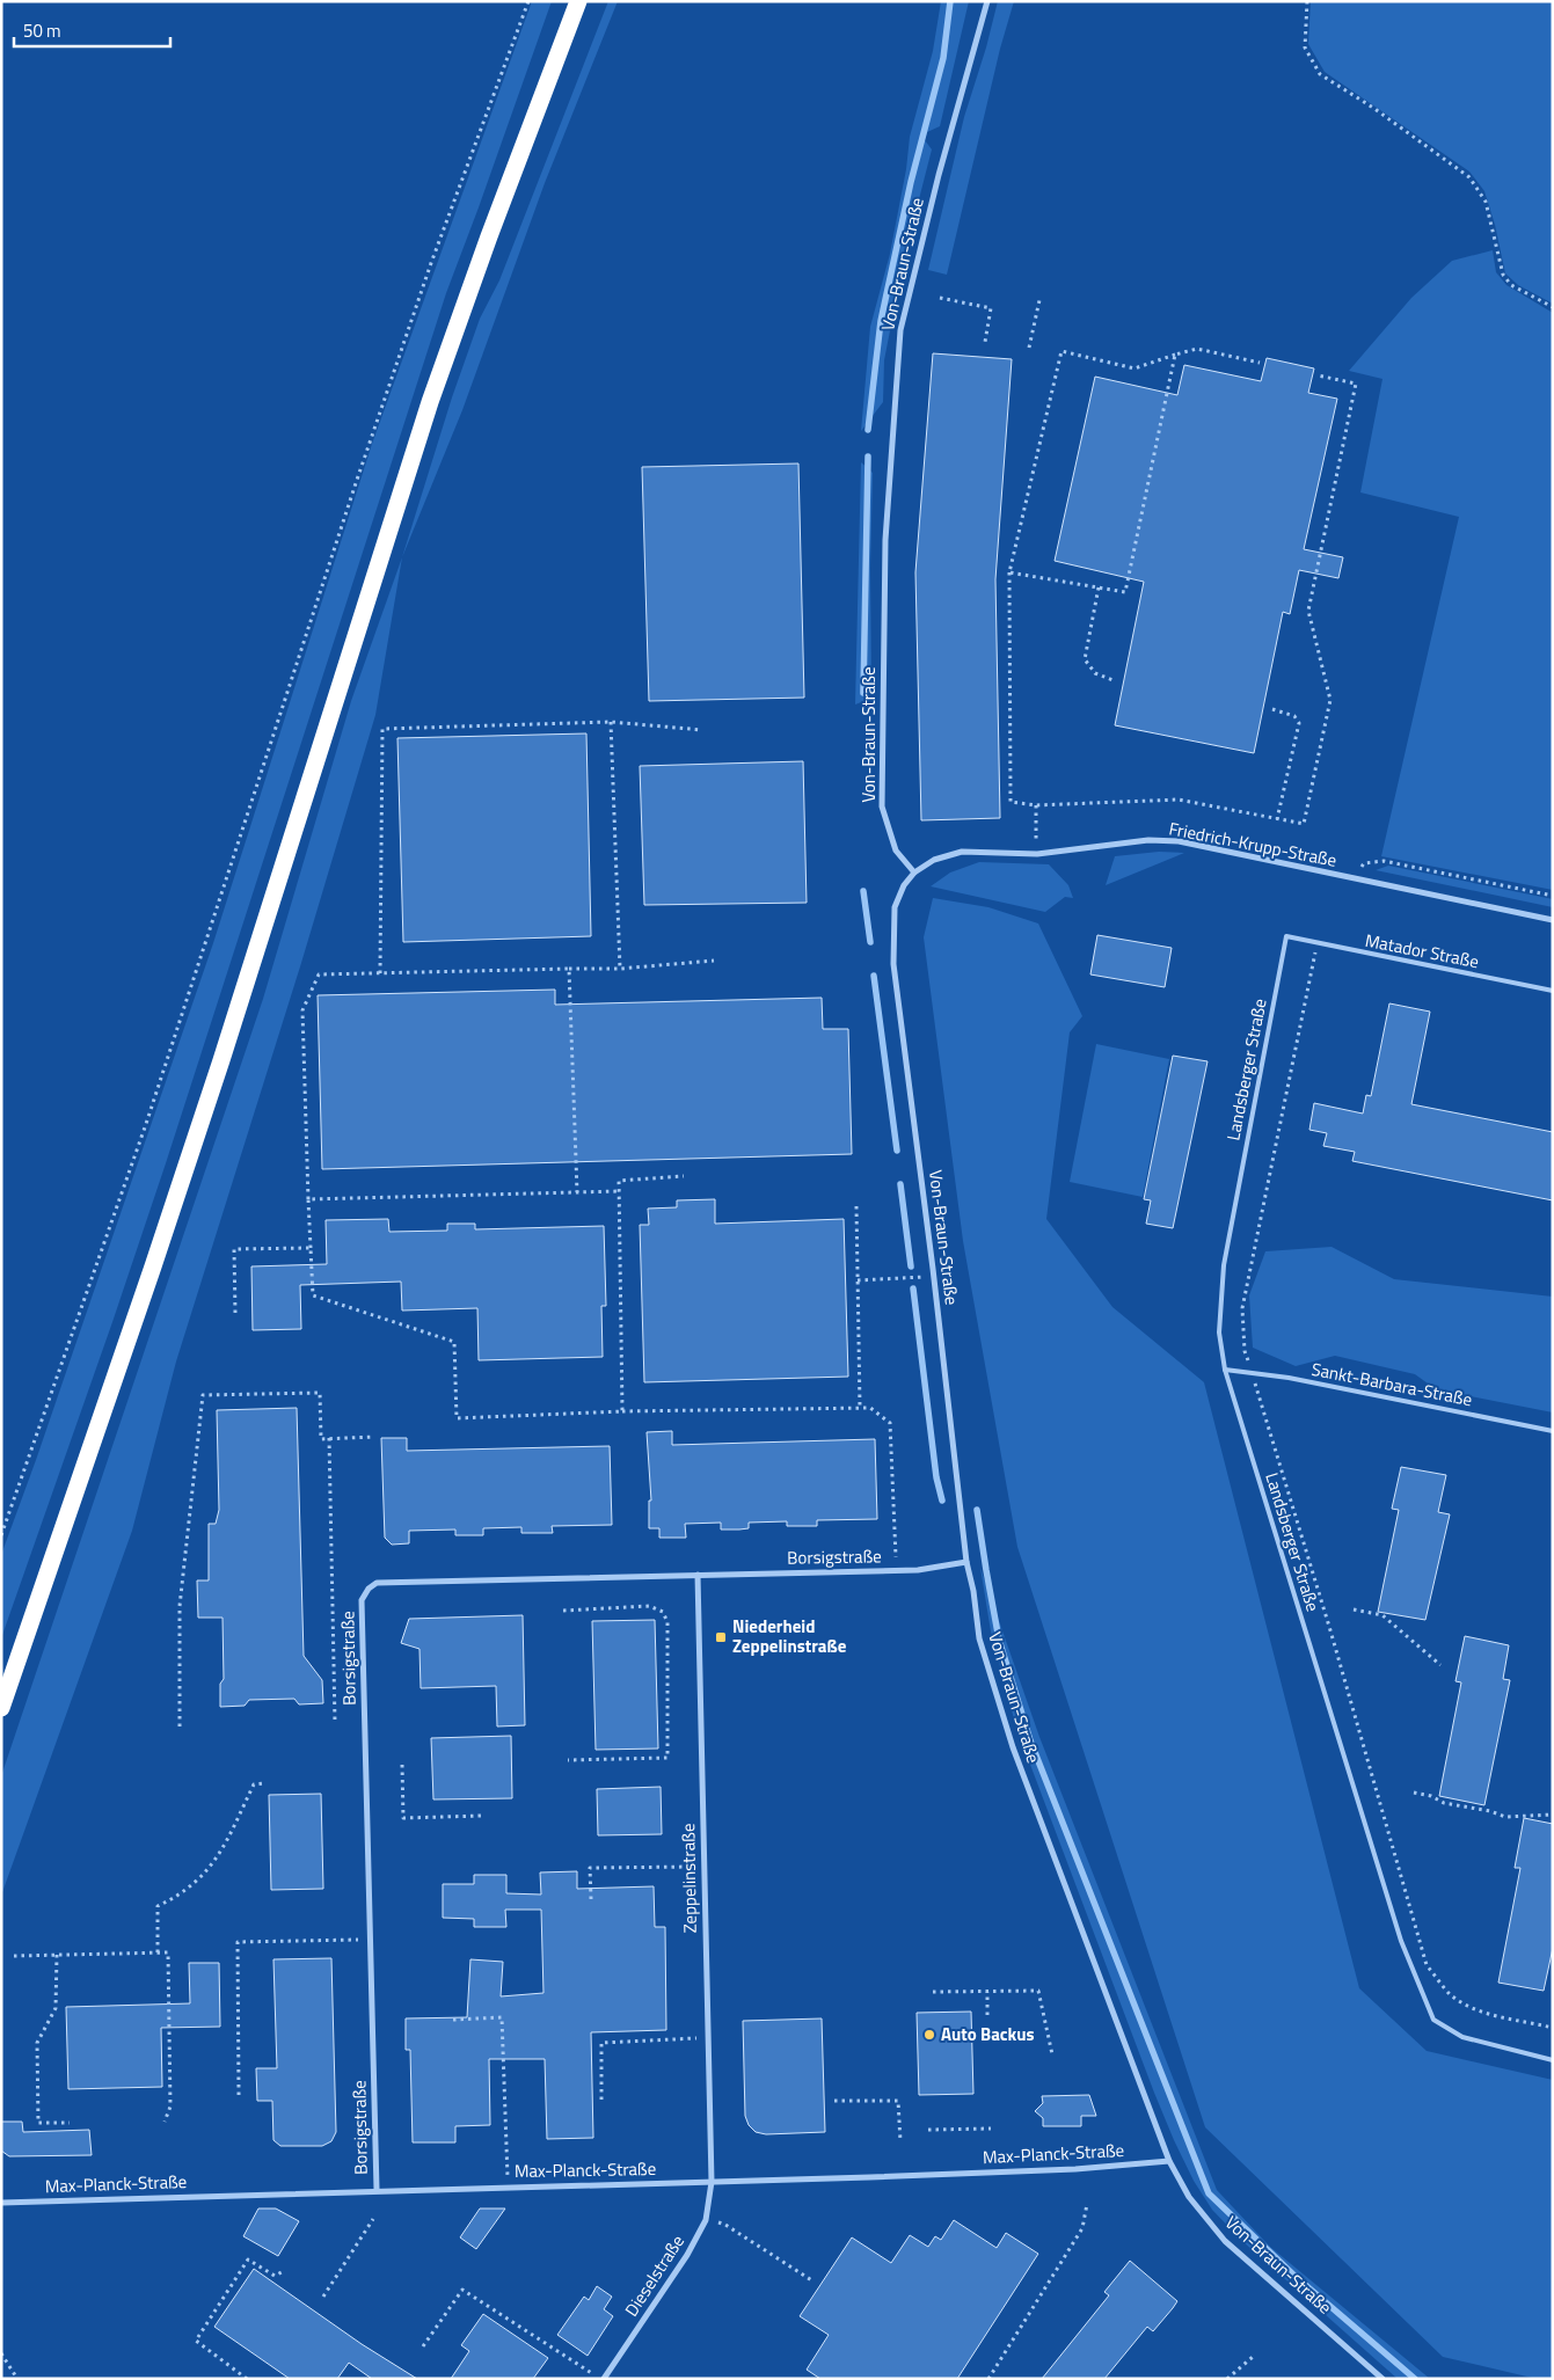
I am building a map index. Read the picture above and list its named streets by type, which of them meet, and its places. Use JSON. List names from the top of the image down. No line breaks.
{"streets":{"street":["Von-Braun-Straße","Friedrich-Krupp-Straße","Borsigstraße","Zeppelinstraße","Max-Planck-Straße","Dieselstraße"],"lane":["Matador Straße","Landsberger Straße","Sankt-Barbara-Straße"]},"crossings":[["Von-Braun-Straße","Friedrich-Krupp-Straße"],["Von-Braun-Straße","Borsigstraße"],["Von-Braun-Straße","Max-Planck-Straße"],["Matador Straße","Landsberger Straße"],["Landsberger Straße","Sankt-Barbara-Straße"],["Borsigstraße","Zeppelinstraße"],["Borsigstraße","Max-Planck-Straße"],["Zeppelinstraße","Max-Planck-Straße"],["Zeppelinstraße","Dieselstraße"],["Max-Planck-Straße","Dieselstraße"]],"places":{"transit":["Niederheid Zeppelinstraße"],"other":["Auto Backus"]},"scale_bar":"50 m"}
